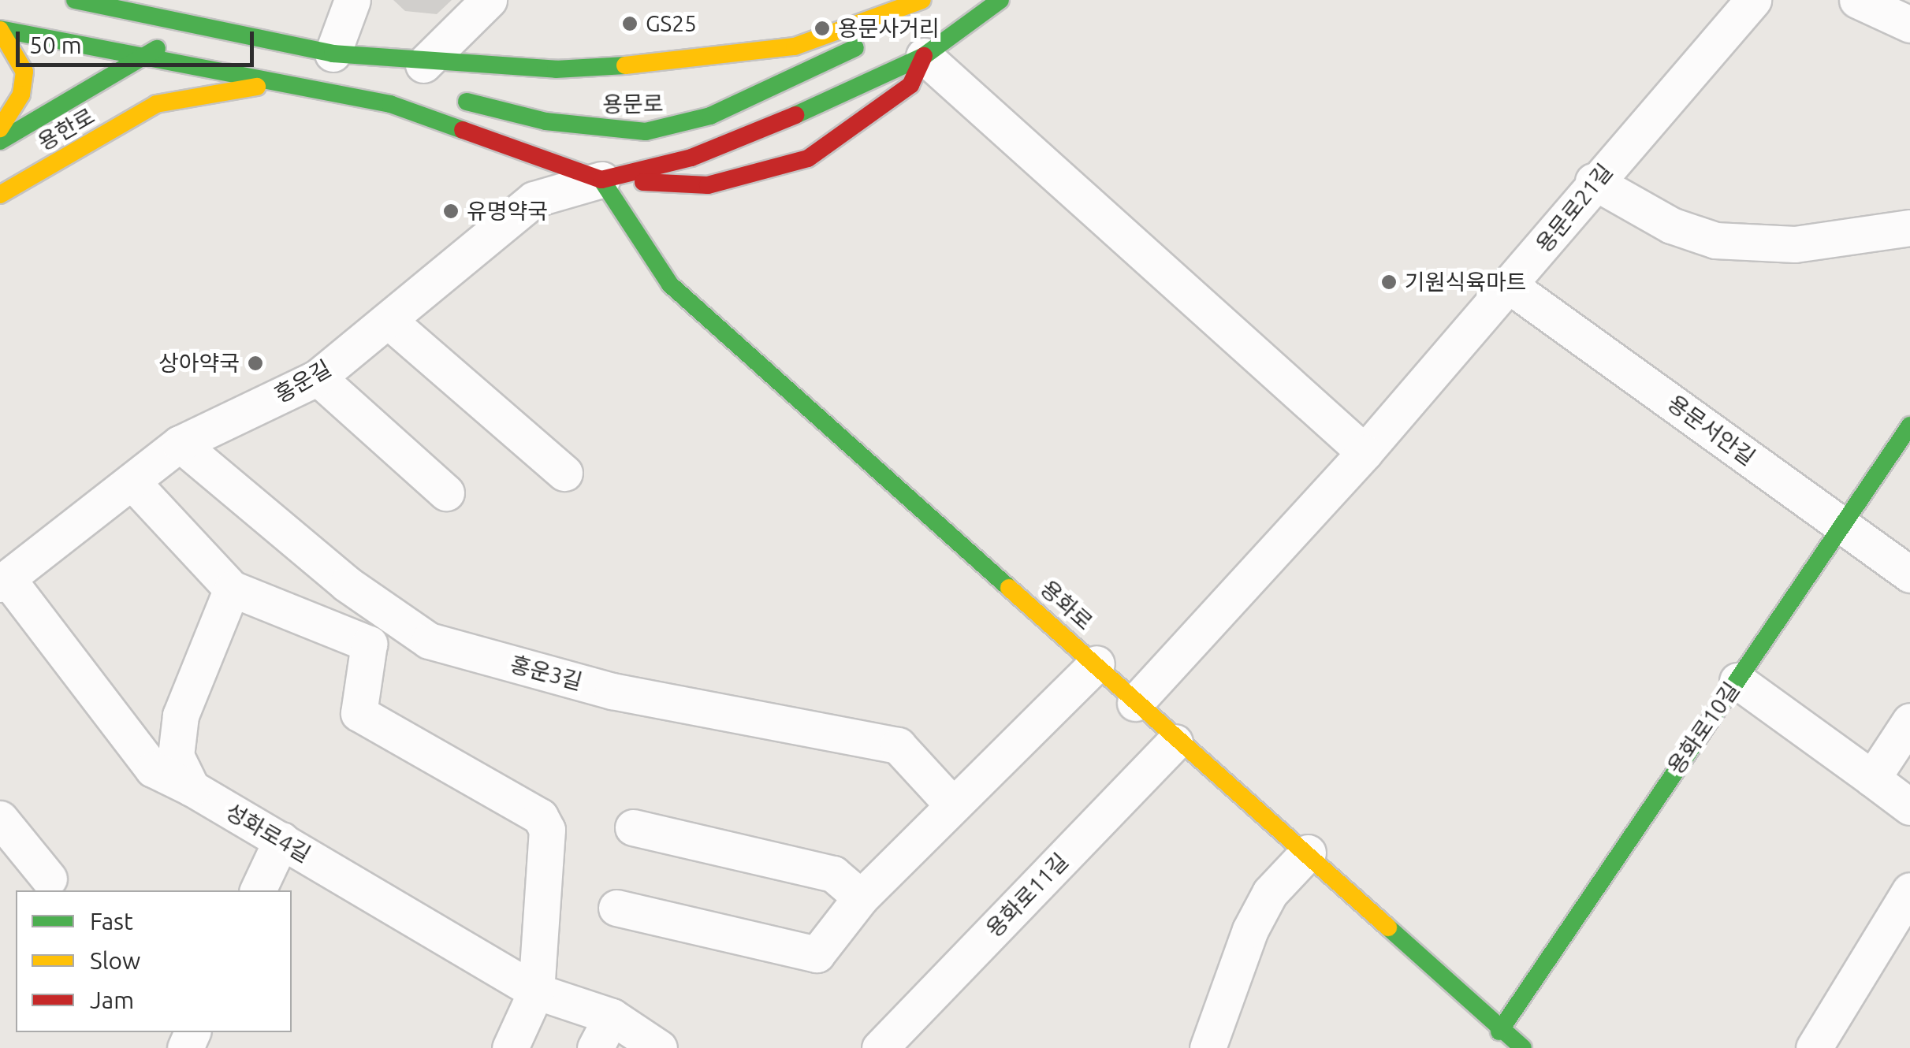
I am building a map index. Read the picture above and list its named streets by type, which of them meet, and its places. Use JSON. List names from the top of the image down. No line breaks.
{"streets":{"main road":["용문로","용한로","용화로","용화로10길"],"street":["용문로21길","홍운길","용문서안길","홍운3길","성화로4길","용화로11길"]},"crossings":[["용문로21길","용문서안길"],["용문로21길","용화로"],["홍운길","용화로"],["홍운길","홍운3길"],["홍운길","성화로4길"],["용문서안길","용화로10길"],["용화로","용화로10길"],["용화로","용화로11길"]],"places":["GS25","용문사거리","유명약국","기원식육마트","상아약국"],"legend":["Fast","Slow","Jam"],"scale_bar":"50 m"}
